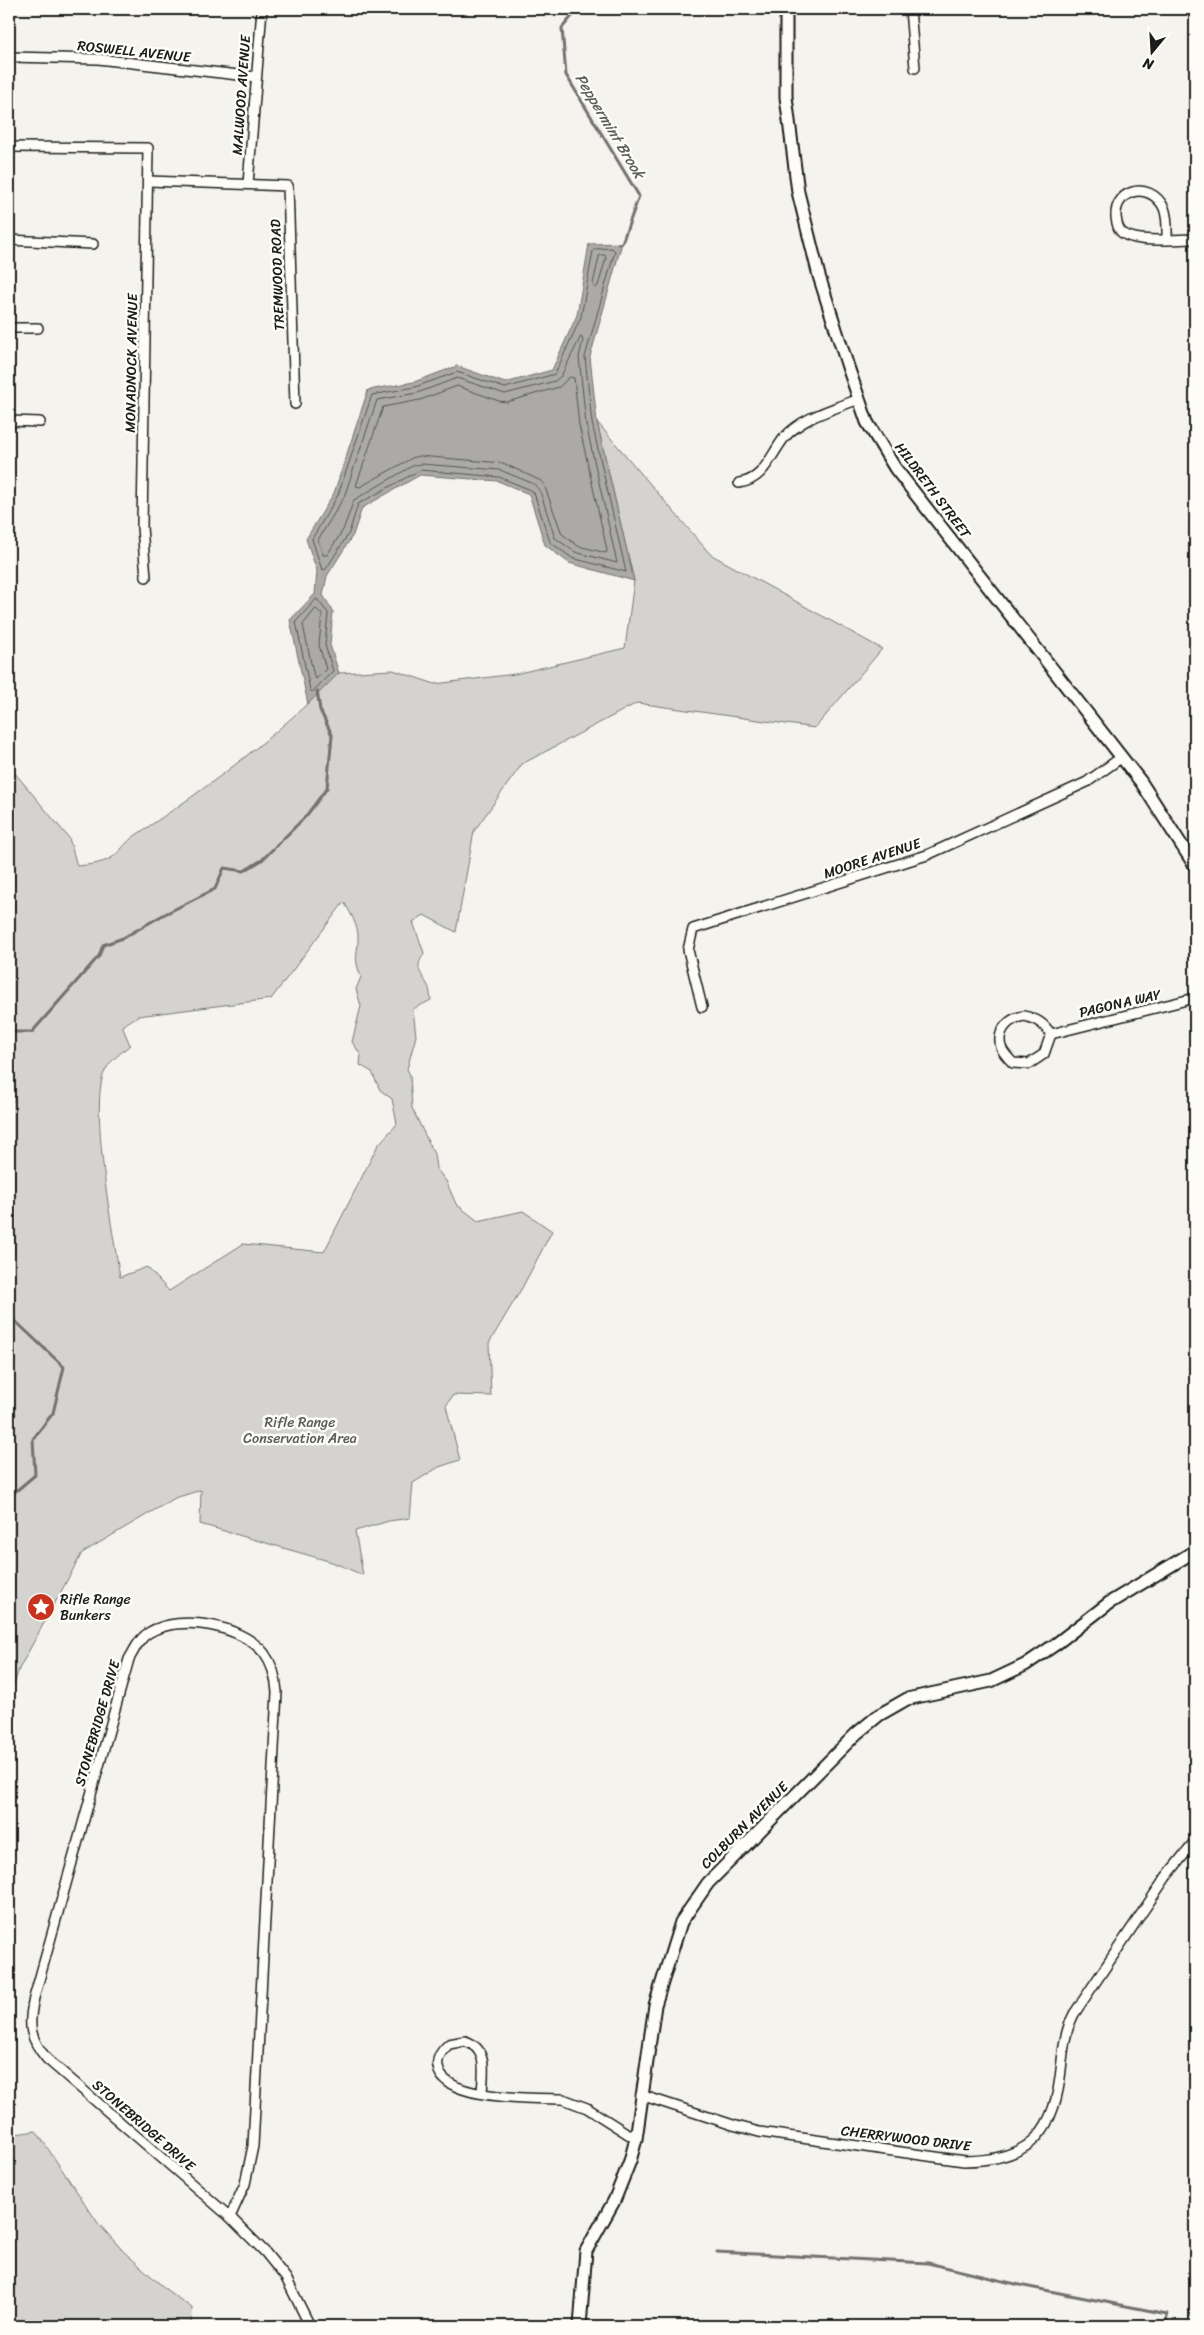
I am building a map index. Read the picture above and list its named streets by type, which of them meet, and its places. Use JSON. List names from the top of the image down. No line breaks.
{"streets":{"street":["ROSWELL AVENUE","MALWOOD AVENUE","TREMWOOD ROAD","MONADNOCK AVENUE","HILDRETH STREET","MOORE AVENUE","PAGONA WAY","STONEBRIDGE DRIVE","COLBURN AVENUE","CHERRYWOOD DRIVE"]},"crossings":[["ROSWELL AVENUE","MALWOOD AVENUE"],["MALWOOD AVENUE","TREMWOOD ROAD"],["HILDRETH STREET","MOORE AVENUE"],["COLBURN AVENUE","CHERRYWOOD DRIVE"]],"water":["Peppermint Brook"],"parks":["Rifle Range Conservation Area"],"places":{"place":["Rifle Range Bunkers"]},"north":"bottom"}
